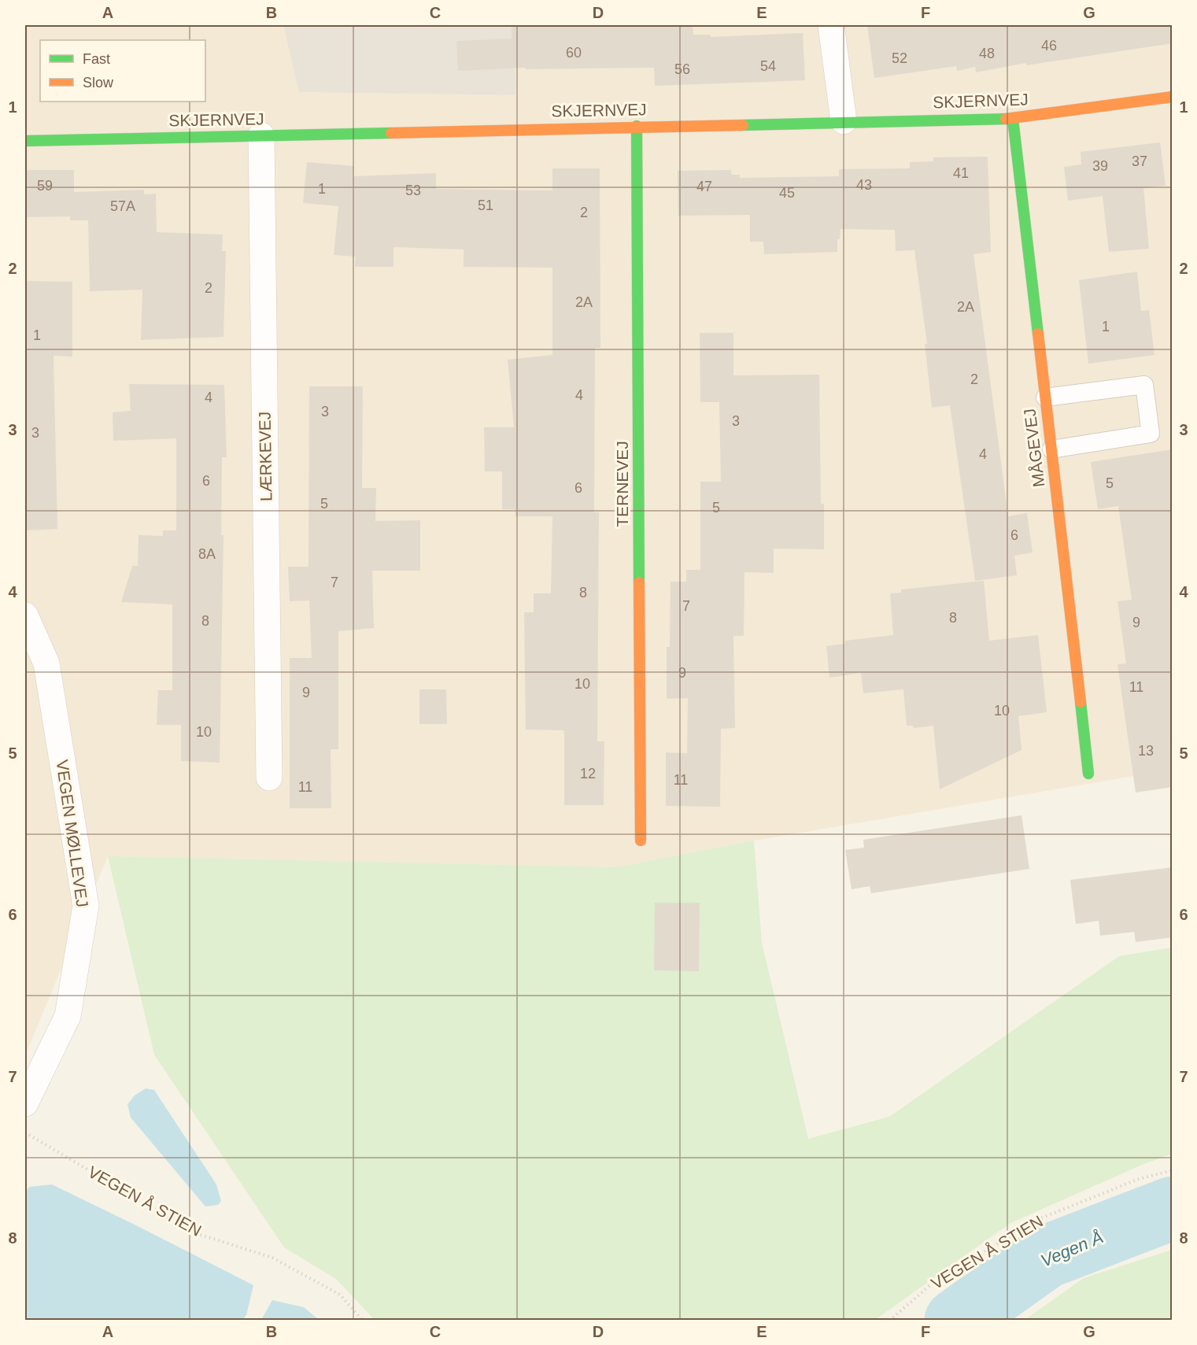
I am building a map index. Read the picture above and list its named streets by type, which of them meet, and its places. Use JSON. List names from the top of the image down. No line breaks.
{"streets":{"street":["SKJERNVEJ","MÅGEVEJ","LÆRKEVEJ","TERNEVEJ","VEGEN MØLLEVEJ"],"path":["VEGEN Å STIEN"]},"crossings":[["SKJERNVEJ","MÅGEVEJ"],["SKJERNVEJ","LÆRKEVEJ"],["SKJERNVEJ","TERNEVEJ"]],"water":["Vegen Å"],"house_numbers":["46","60","48","52","54","56","37","39","41","43","59","47","1","53","45","51","57A","2","2","2A","2A","1","1","2","4","4","3","3","3","4","6","5","6","5","5","6","8A","7","8","7","8","8","9","9","10","11","9","10","10","13","12","11","11"],"legend":["Fast","Slow"],"grid":{"columns":["A","B","C","D","E","F","G"],"rows":["1","2","3","4","5","6","7","8"]}}
